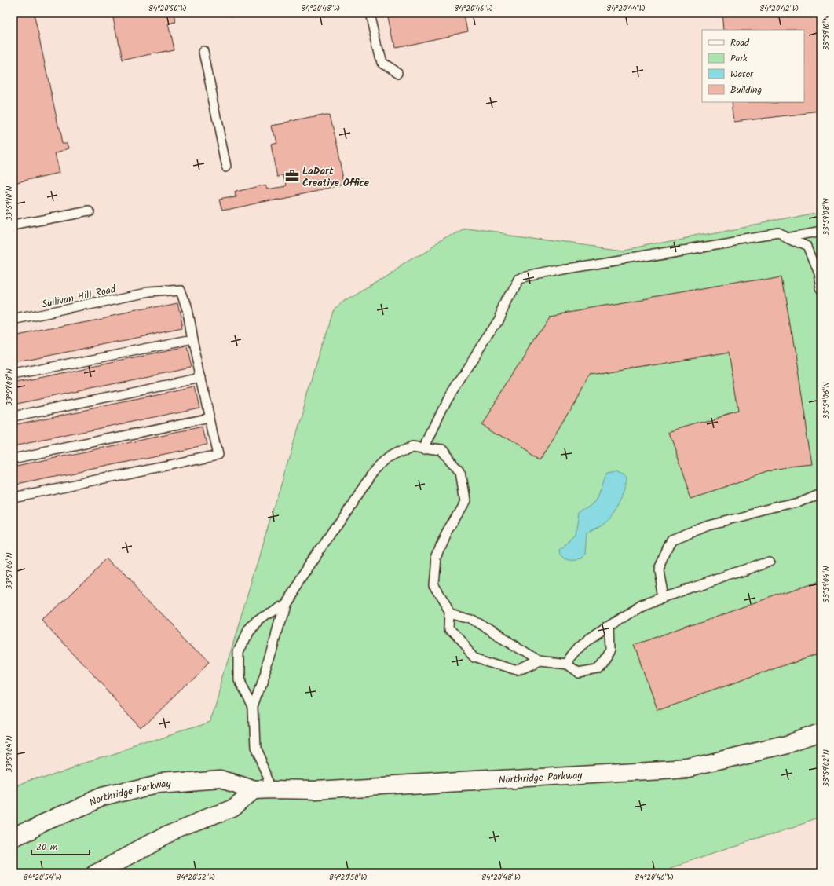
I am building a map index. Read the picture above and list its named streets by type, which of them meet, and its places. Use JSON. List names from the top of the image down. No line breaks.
{"streets":{"street":["Northridge Parkway"],"lane":["Sullivan Hill Road"]},"places":{"office":["LaDart Creative Office"]},"legend":["Road","Park","Water","Building"],"scale_bar":"20 m","coordinates":["84°20'50\"W","84°20'48\"W","84°20'46\"W","84°20'44\"W","84°20'42\"W","33°59'10\"N","33°59'08\"N","33°59'06\"N","33°59'04\"N","33°59'02\"N","84°20'54\"W","84°20'52\"W"]}
